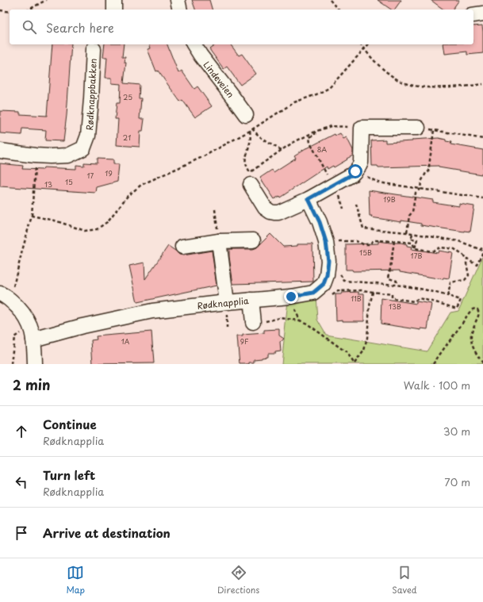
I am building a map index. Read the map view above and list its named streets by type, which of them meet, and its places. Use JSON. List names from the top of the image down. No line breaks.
{"streets":{"street":["Lindeveien","Rødknappbakken","Rødknapplia"]},"house_numbers":["25","21","8A","19","17","15","13","19B","15B","17B","11B","13B","1A","9F"],"page":{"search":"Search here","heading":["2 min","Walk · 100 m"],"list":[["Continue","Rødknapplia","30 m"],["Turn left","Rødknapplia","70 m"],"Arrive at destination"],"nav":["Map","Directions","Saved"]}}
